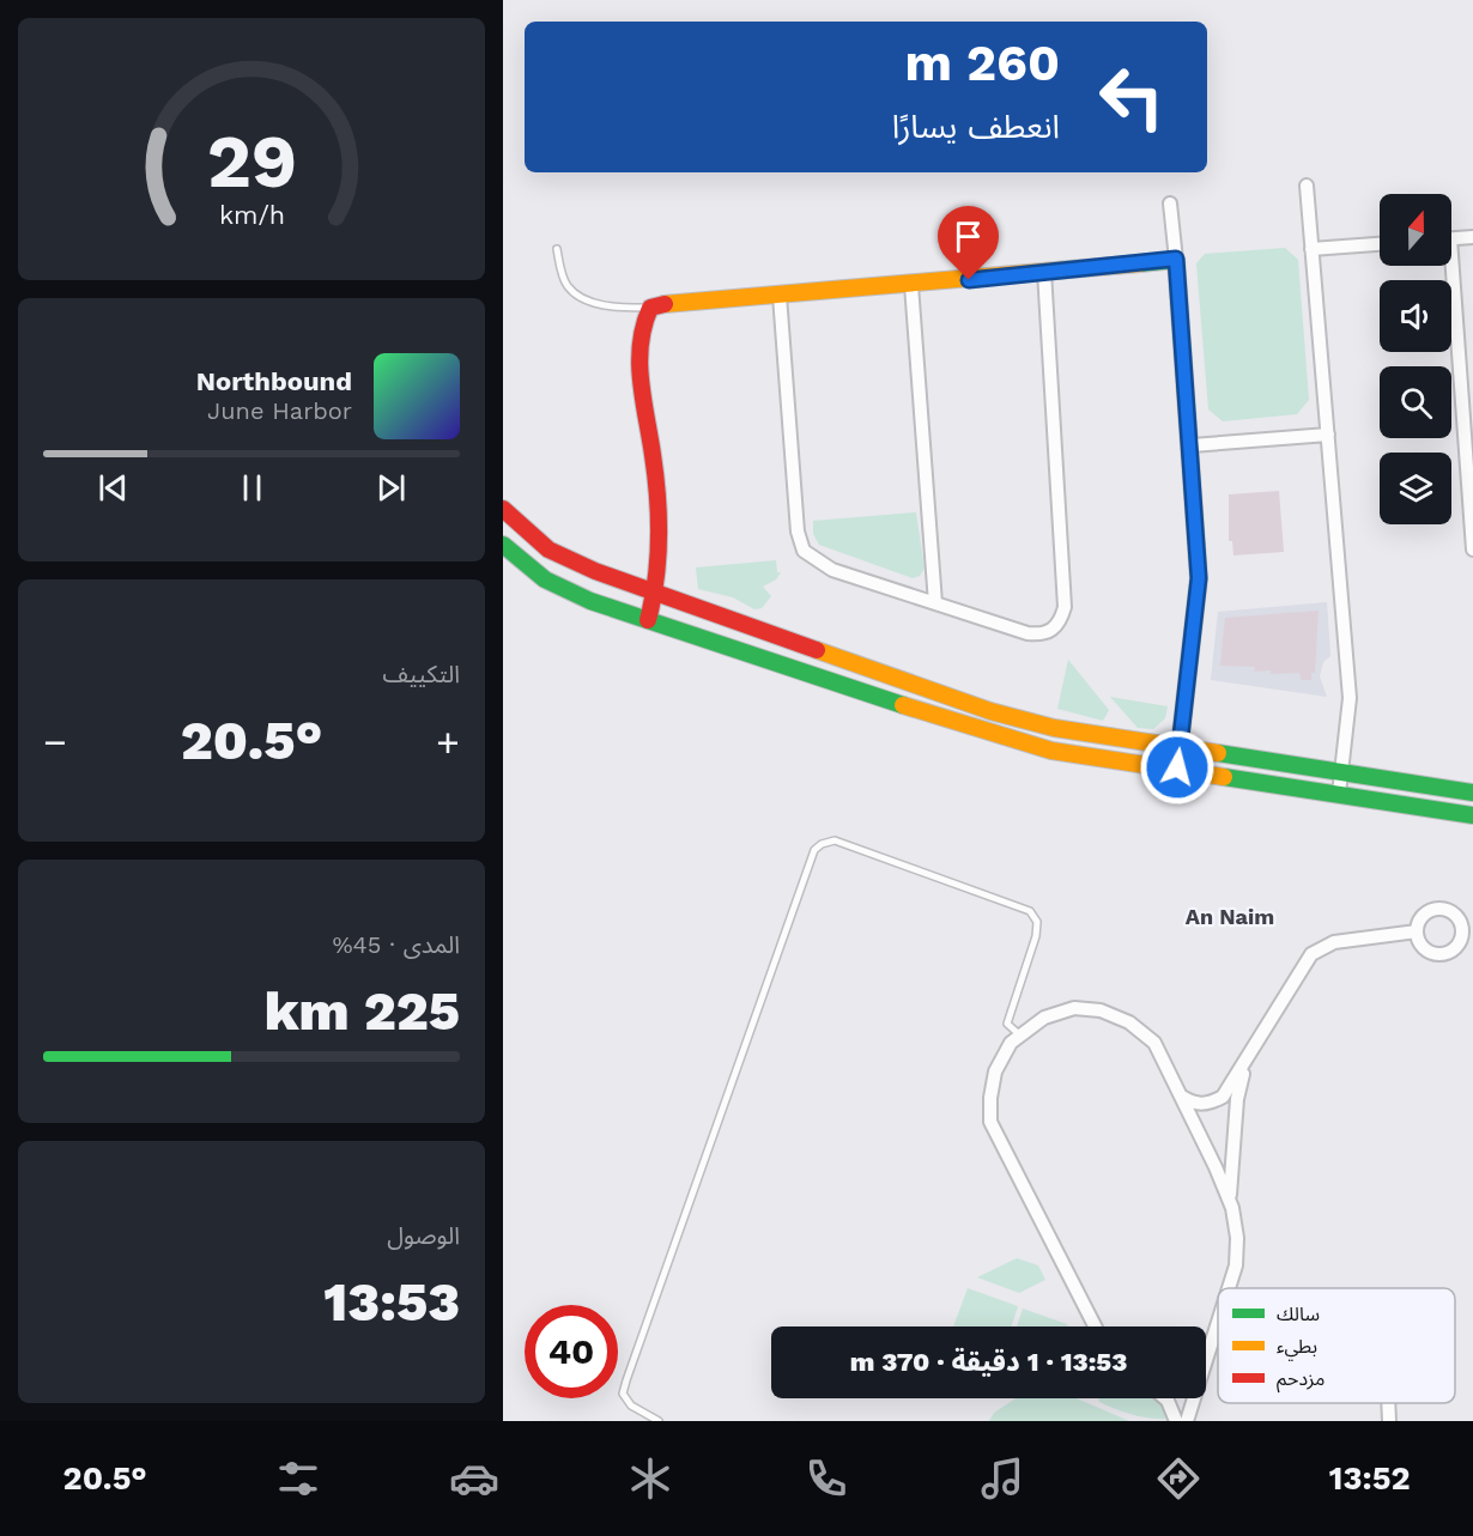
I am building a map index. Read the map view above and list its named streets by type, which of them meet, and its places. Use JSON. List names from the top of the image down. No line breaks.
{"districts":["An Naim"],"legend":["سالك","بطيء","مزدحم"],"north":"top","page":{"turn":["260 m","انعطف يسارًا"],"song":["Northbound","June Harbor"],"tile":["التكييف",["المدى · 45%","225 km"],["الوصول","13:53"]],"heat":["−","20.5°","+"],"limit":"40","trip":"13:53 · 1 دقيقة · 370 m","tabs":["13:52","20.5°"],"gauge":["29","km/h"]}}
